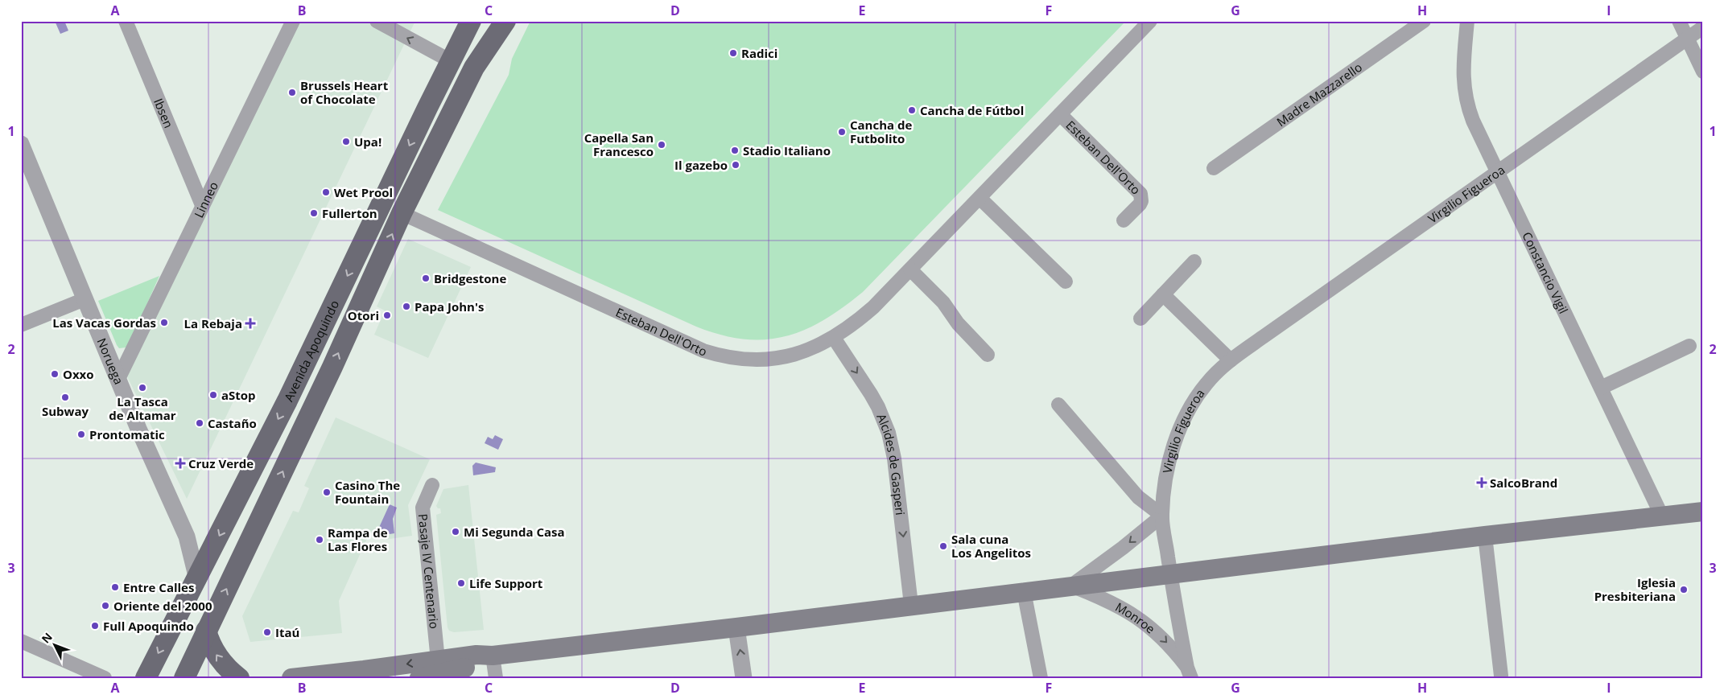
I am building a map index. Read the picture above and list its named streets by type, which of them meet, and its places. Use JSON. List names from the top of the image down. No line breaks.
{"streets":{"main road":["Avenida Apoquindo"],"street":["Madre Mazzarello","Ibsen","Esteban Dell'Orto","Virgilio Figueroa","Linneo","Constancio Vigil","Noruega","Alcides de Gasperi","Pasaje IV Centenario","Monroe"]},"crossings":[["Ibsen","Linneo"],["Esteban Dell'Orto","Avenida Apoquindo"],["Esteban Dell'Orto","Alcides de Gasperi"],["Virgilio Figueroa","Constancio Vigil"],["Virgilio Figueroa","Monroe"],["Linneo","Noruega"],["Avenida Apoquindo","Noruega"]],"one_way":["Alcides de Gasperi"],"places":{"other":["Radici","Brussels Heart of Chocolate","Cancha de Fútbol","Cancha de Futbolito","Upa!","Capella San Francesco","Stadio Italiano","Il gazebo","Wet Prool","Fullerton","Bridgestone","Papa John's","Otori","Las Vacas Gordas","Oxxo","La Tasca de Altamar","aStop","Subway","Castaño","Prontomatic","Casino The Fountain","Mi Segunda Casa","Rampa de Las Flores","Sala cuna Los Angelitos","Life Support","Entre Calles","Iglesia Presbiteriana","Oriente del 2000","Full Apoquindo","Itaú"],"health":["La Rebaja","Cruz Verde","SalcoBrand"]},"north":"top left","grid":{"columns":["A","B","C","D","E","F","G","H","I"],"rows":["1","2","3"]}}
